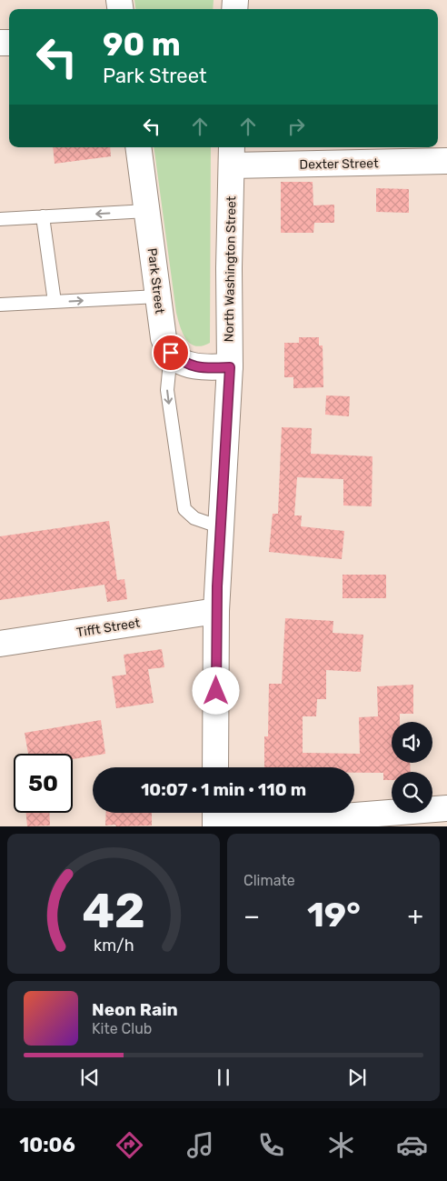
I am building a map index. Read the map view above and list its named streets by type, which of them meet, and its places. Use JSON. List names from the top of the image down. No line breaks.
{"streets":{"street":["Dexter Street","North Washington Street","Park Street","Tifft Street"]},"crossings":[["Dexter Street","North Washington Street"],["North Washington Street","Tifft Street"]],"page":{"turn":["90 m","Park Street"],"limit":"50","trip":"10:07 · 1 min · 110 m","tile":"Climate","heat":["−","19°","+"],"song":["Neon Rain","Kite Club"],"tabs":"10:06","gauge":["42","km/h"]}}
